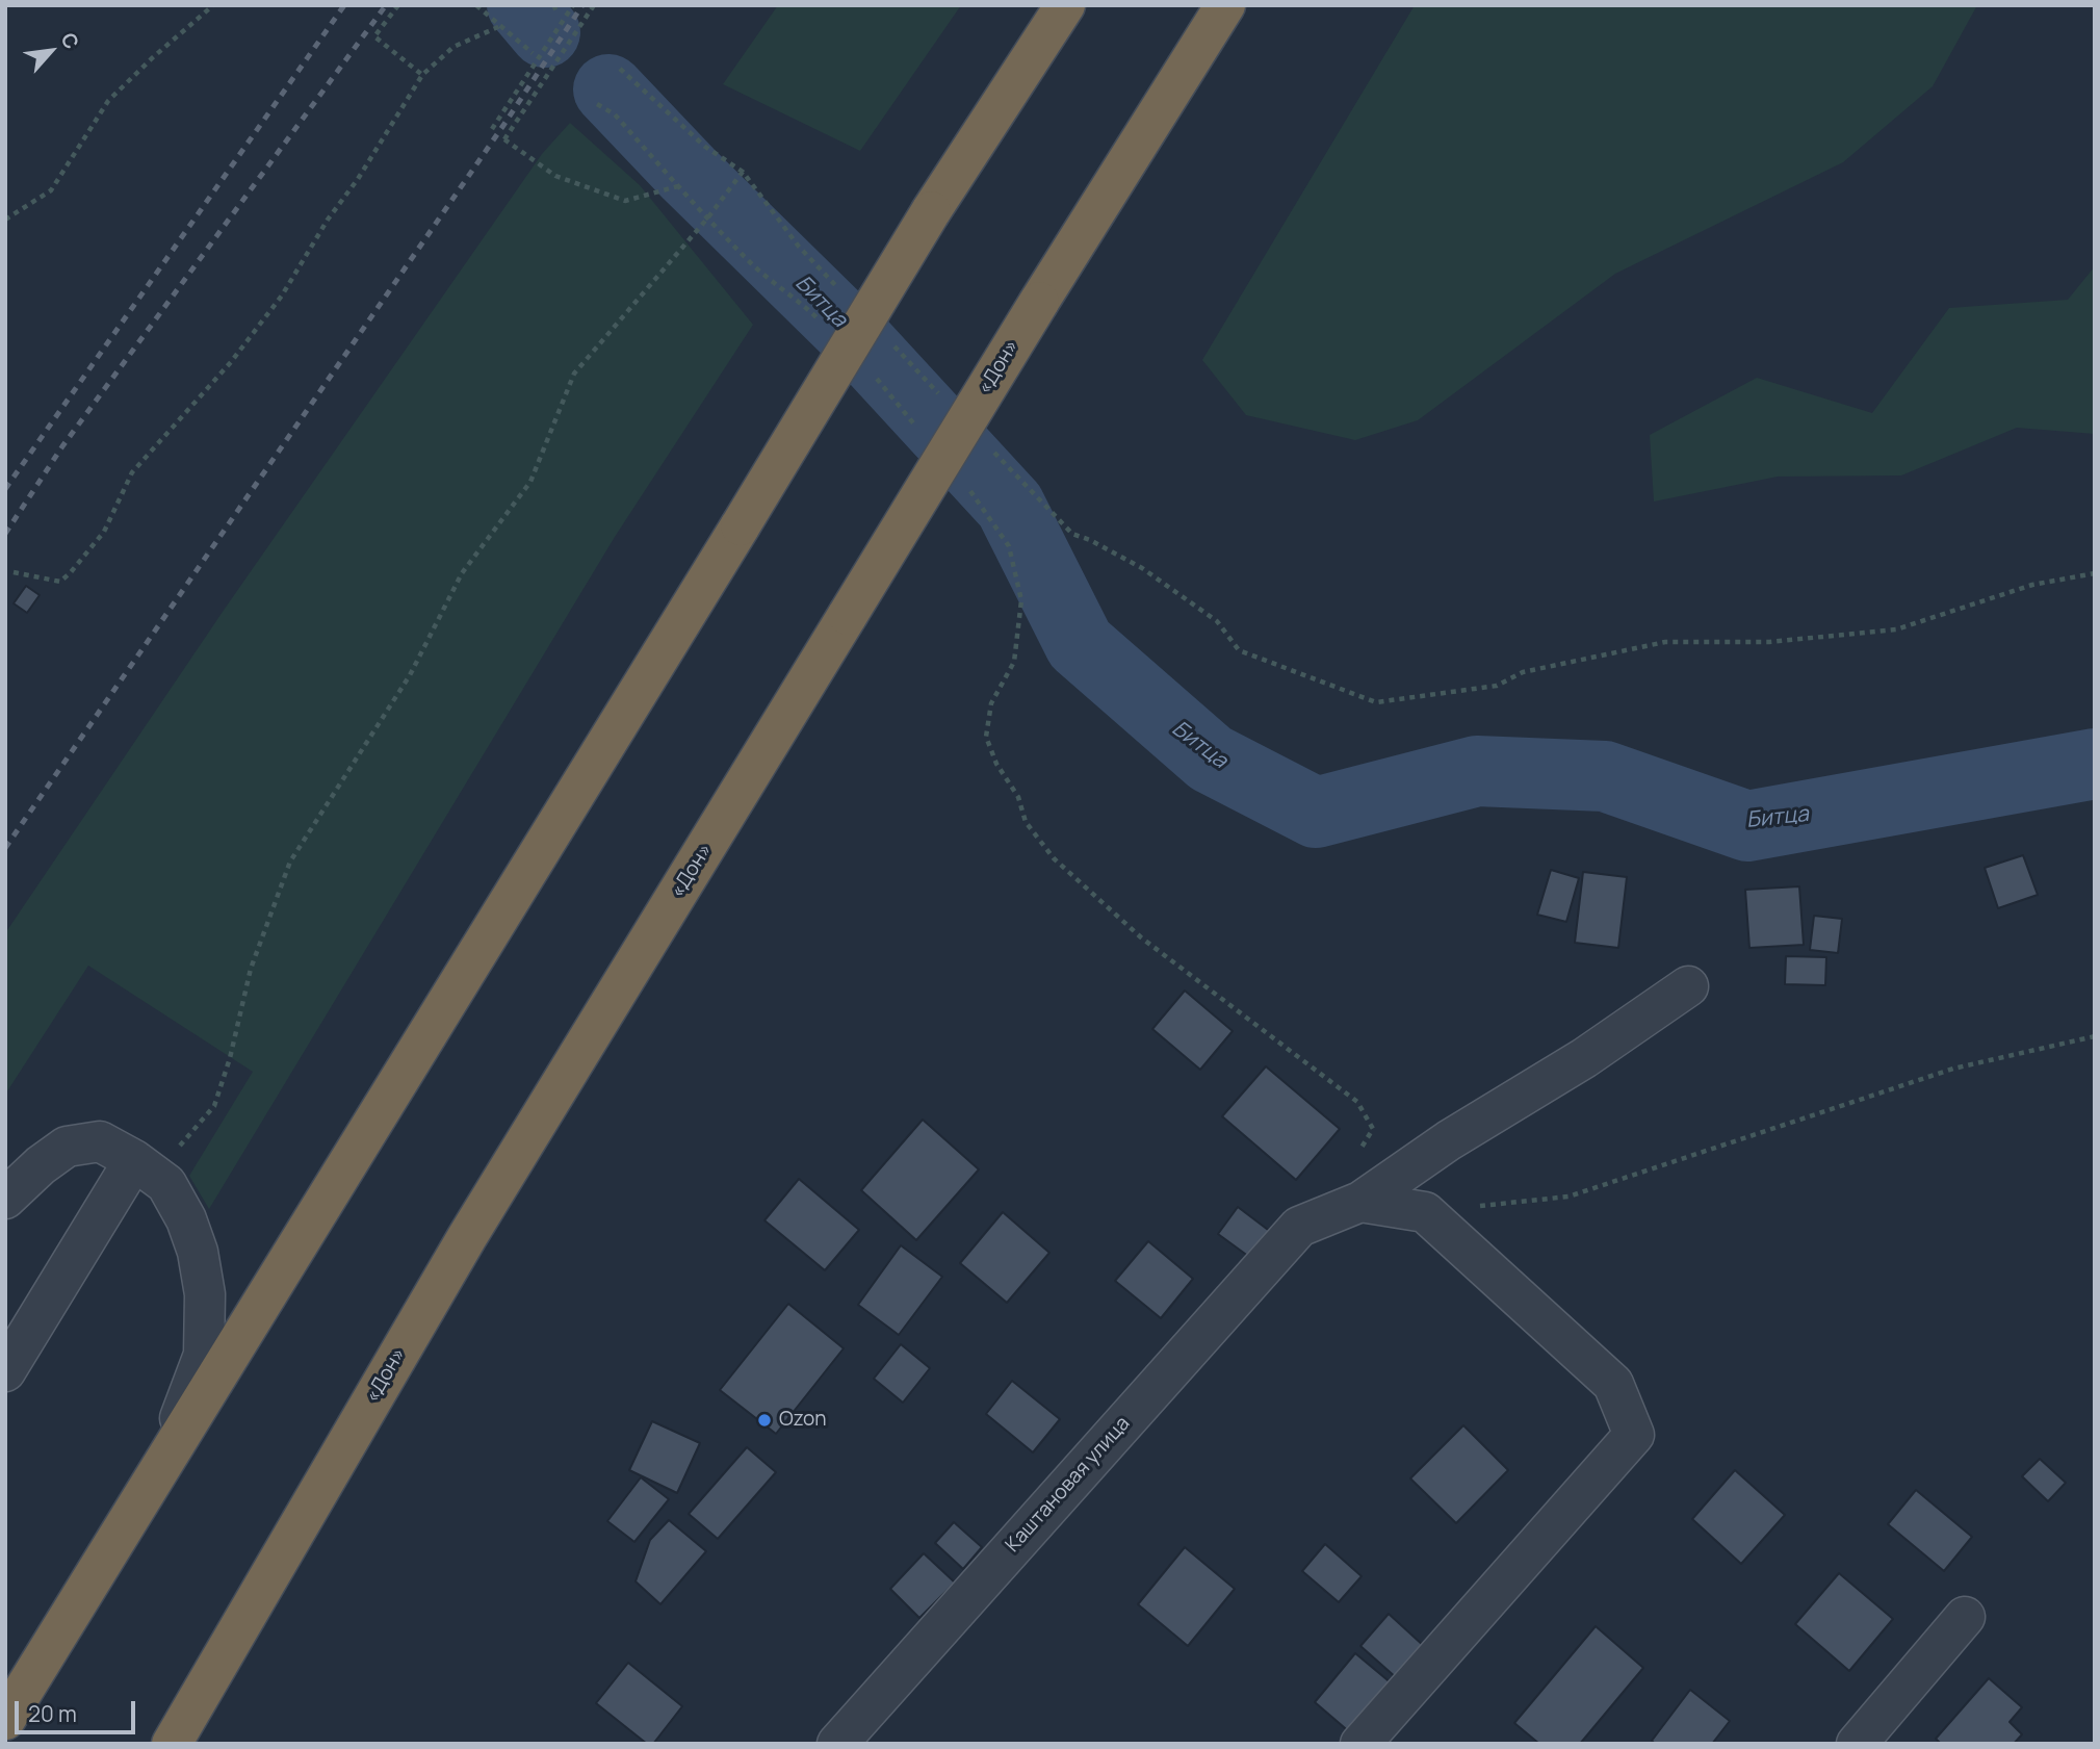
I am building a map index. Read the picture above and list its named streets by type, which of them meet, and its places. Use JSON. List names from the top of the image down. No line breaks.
{"streets":{"highway":["«Дон»"],"street":["Каштановая улица"]},"water":["Битца"],"places":["Ozon"],"scale_bar":"20 m","north":"top right"}
